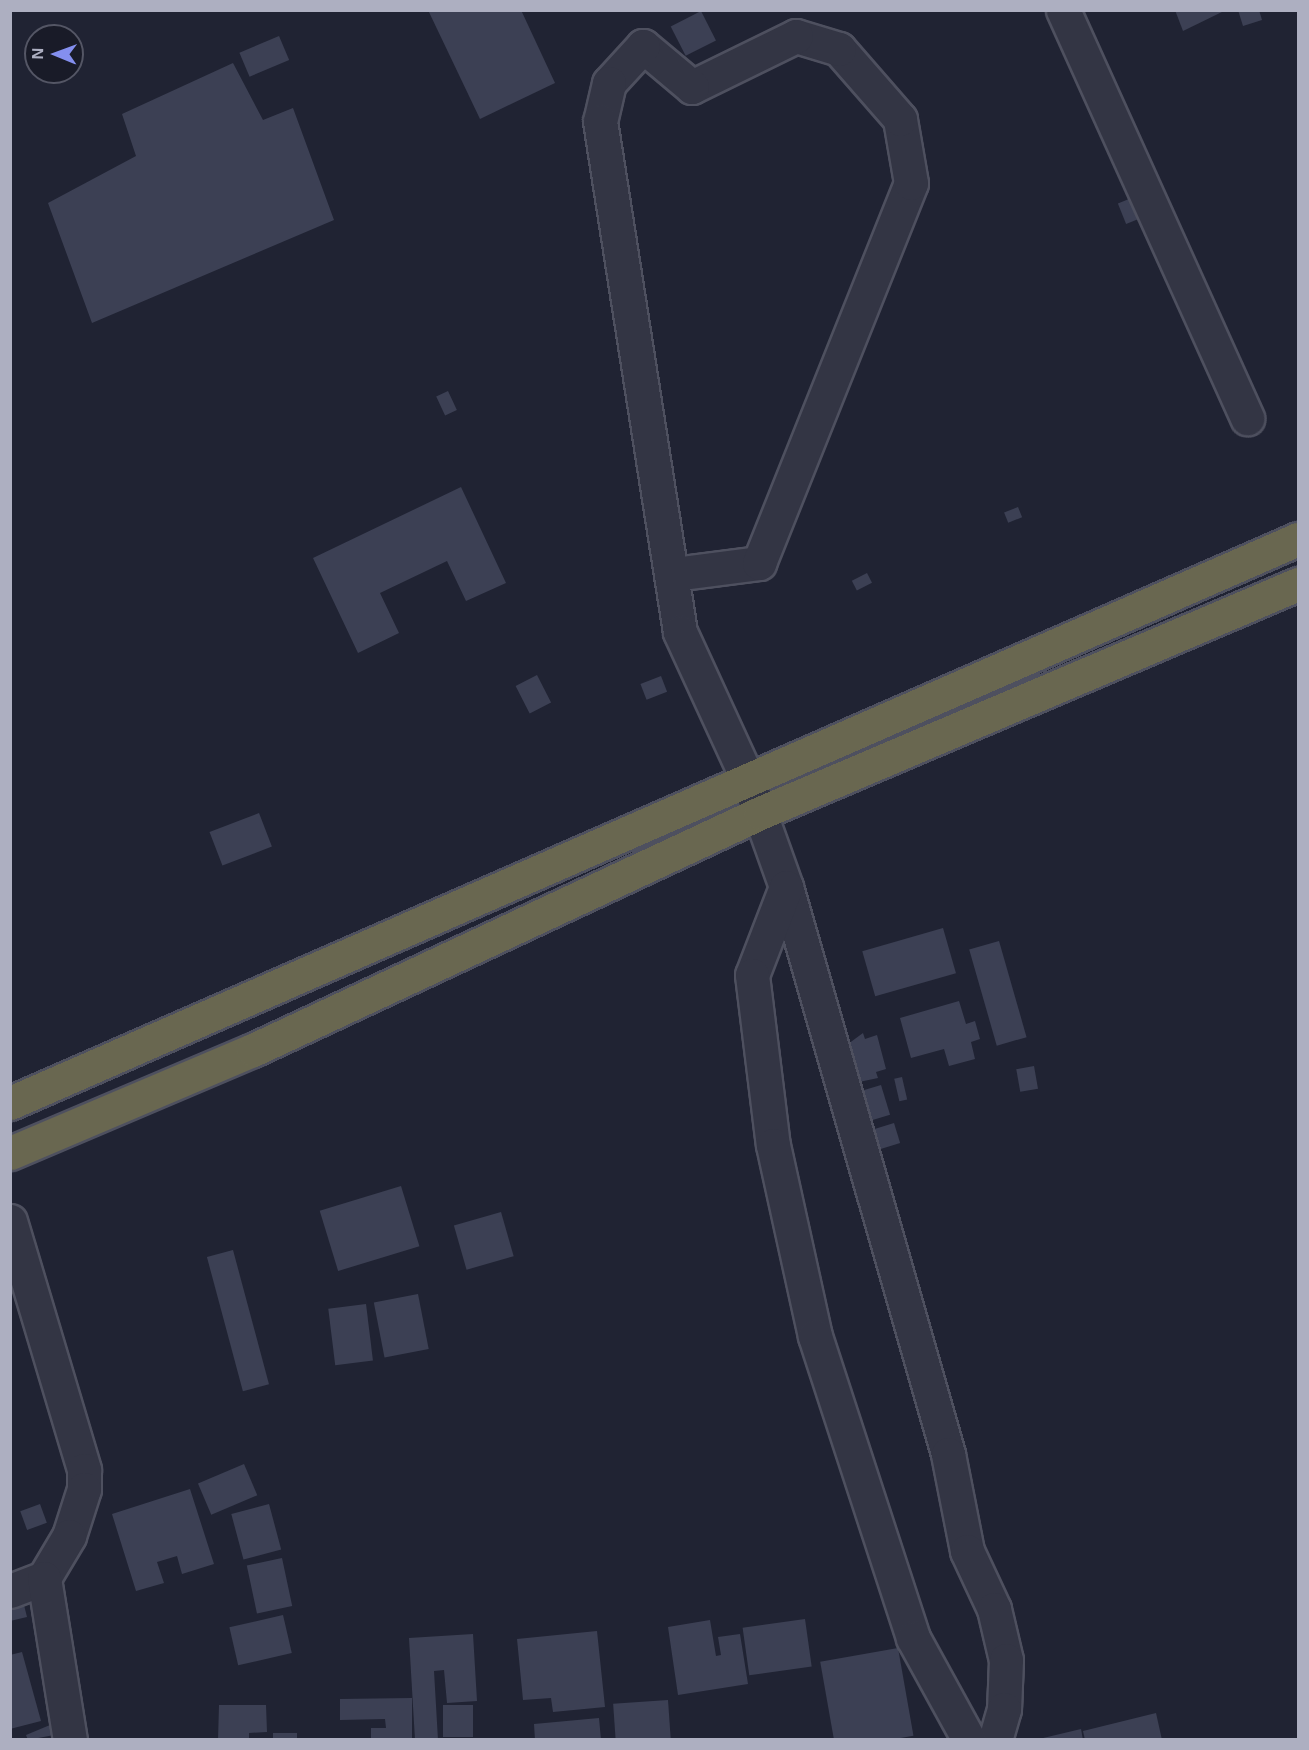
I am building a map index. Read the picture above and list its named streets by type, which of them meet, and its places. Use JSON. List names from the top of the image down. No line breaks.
{"north":"left"}
